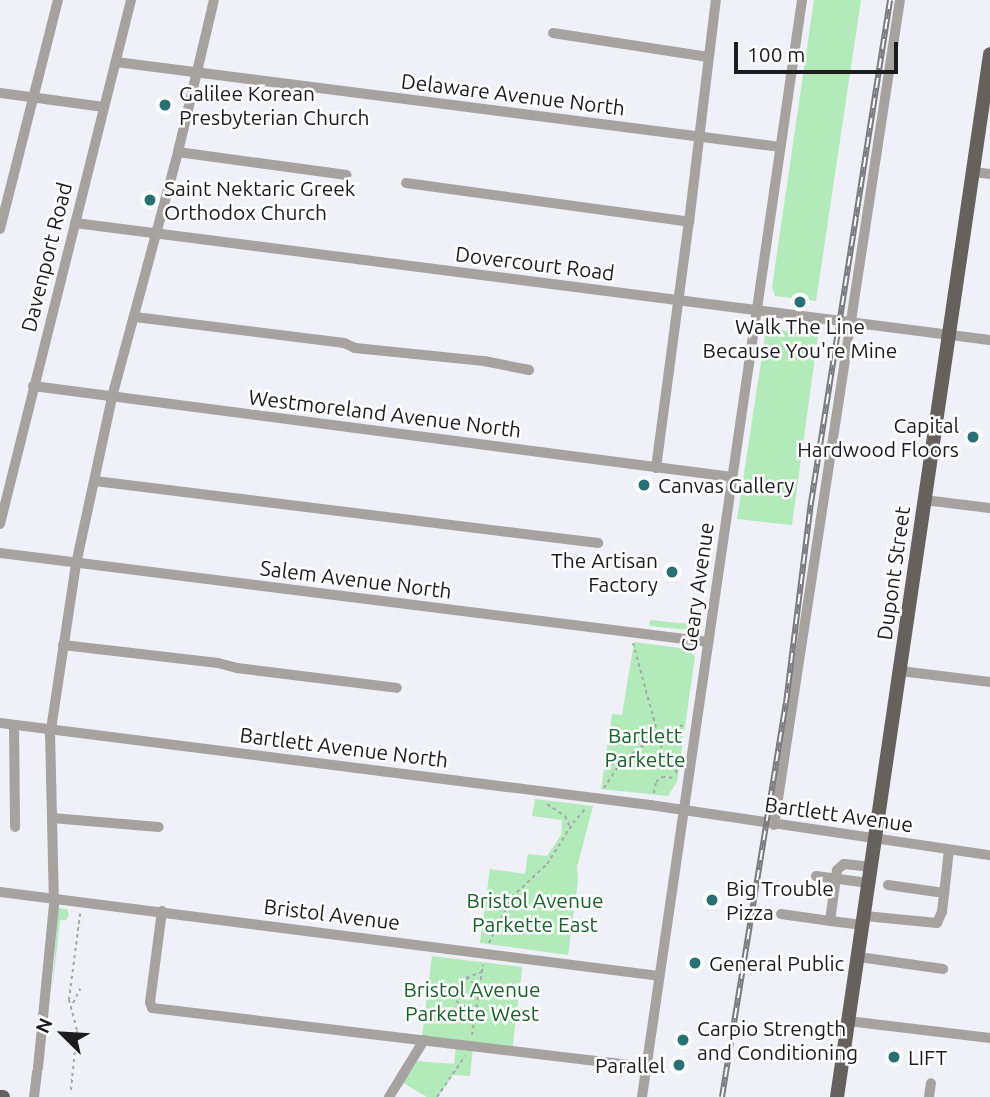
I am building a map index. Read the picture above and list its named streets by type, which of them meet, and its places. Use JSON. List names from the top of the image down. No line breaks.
{"streets":{"main road":["Dupont Street"],"street":["Delaware Avenue North","Davenport Road","Dovercourt Road","Westmoreland Avenue North","Salem Avenue North","Geary Avenue","Bartlett Avenue North","Bartlett Avenue","Bristol Avenue"]},"crossings":[["Delaware Avenue North","Davenport Road"],["Delaware Avenue North","Geary Avenue"],["Davenport Road","Dovercourt Road"],["Davenport Road","Westmoreland Avenue North"],["Dovercourt Road","Dupont Street"],["Dovercourt Road","Geary Avenue"],["Westmoreland Avenue North","Geary Avenue"],["Dupont Street","Bartlett Avenue"],["Salem Avenue North","Geary Avenue"],["Geary Avenue","Bartlett Avenue North"],["Geary Avenue","Bartlett Avenue"],["Geary Avenue","Bristol Avenue"],["Bartlett Avenue North","Bartlett Avenue"]],"parks":["Bartlett Parkette","Bristol Avenue Parkette East","Bristol Avenue Parkette West"],"places":["Galilee Korean Presbyterian Church","Saint Nektaric Greek Orthodox Church","Walk The Line Because You're Mine","Capital Hardwood Floors","Canvas Gallery","The Artisan Factory","Big Trouble Pizza","General Public","Carpio Strength and Conditioning","LIFT","Parallel"],"scale_bar":"100 m","north":"top left"}
